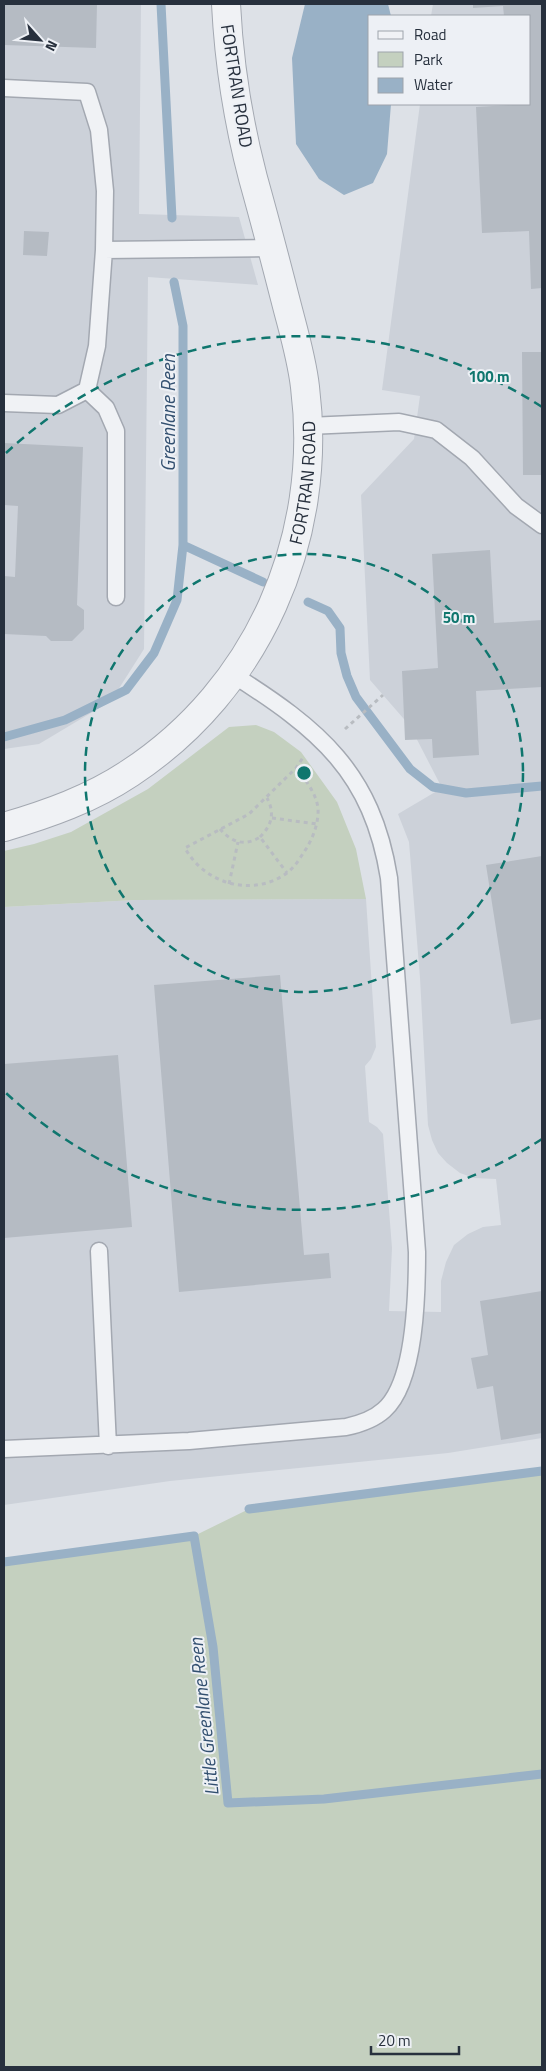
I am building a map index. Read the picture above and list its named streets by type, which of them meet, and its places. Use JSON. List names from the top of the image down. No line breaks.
{"streets":{"street":["FORTRAN ROAD"]},"water":["Greenlane Reen","Little Greenlane Reen"],"legend":["Road","Park","Water"],"scale_bar":"20 m","north":"bottom right","rings":["100 m","50 m"]}
